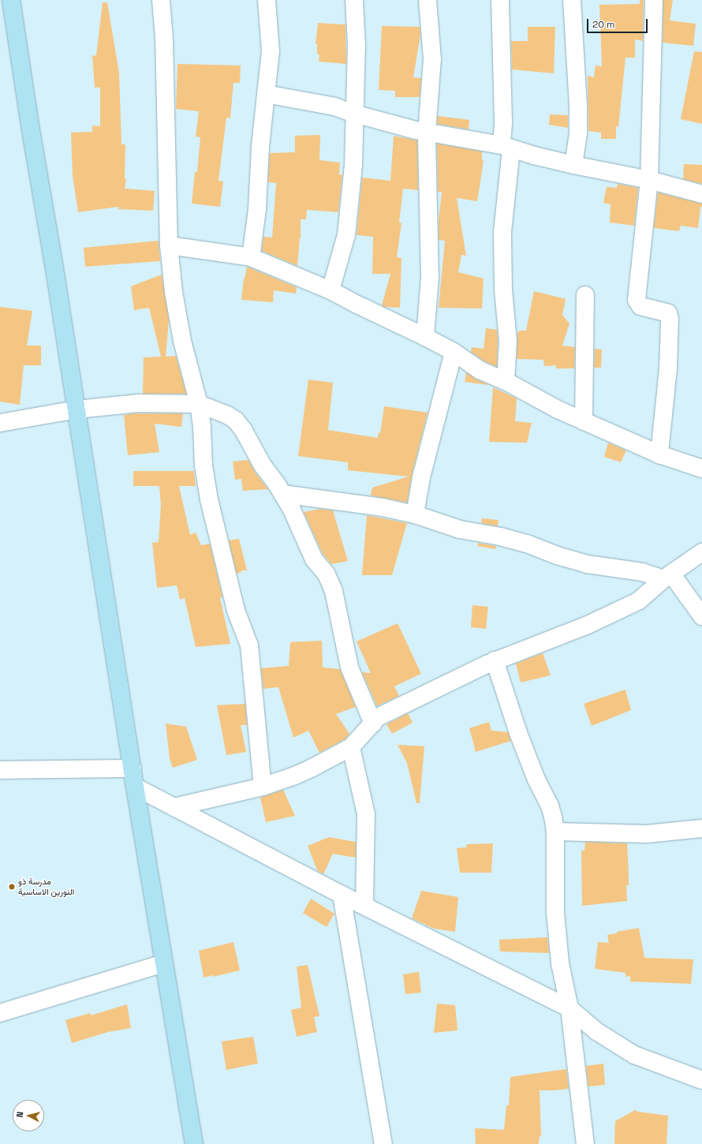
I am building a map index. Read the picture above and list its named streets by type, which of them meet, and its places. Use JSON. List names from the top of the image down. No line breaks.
{"places":["مدرسة ذو النورين الاساسية"],"scale_bar":"20 m","north":"left"}
